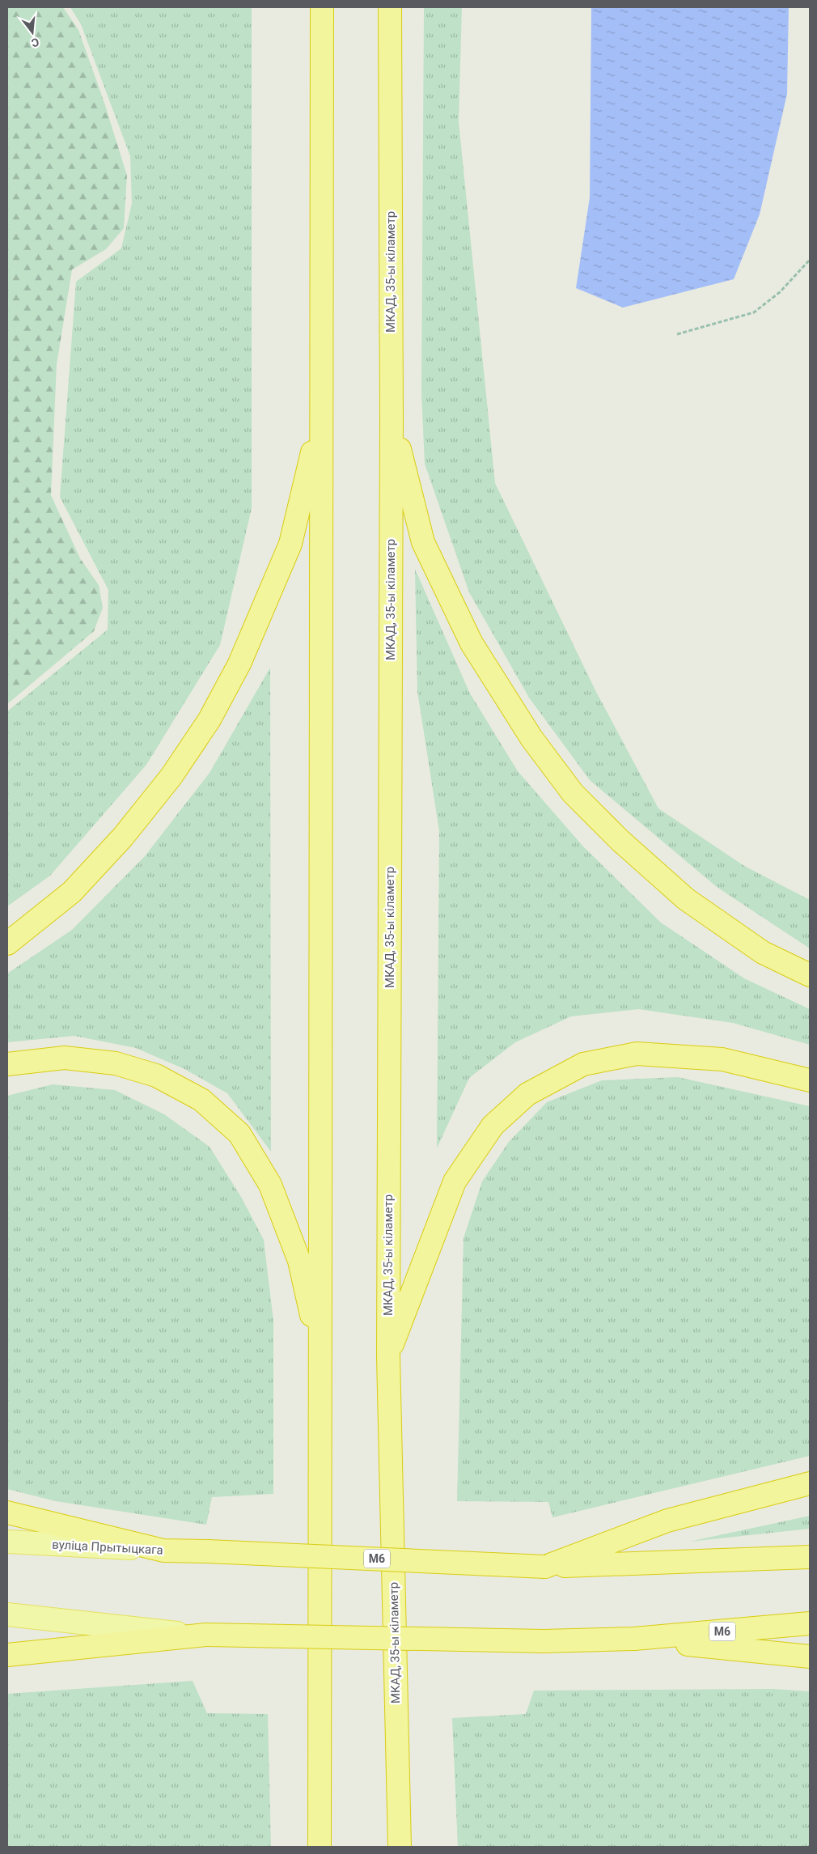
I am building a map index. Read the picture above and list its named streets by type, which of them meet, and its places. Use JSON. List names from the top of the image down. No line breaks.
{"streets":{"highway":["МКАД, 35-ы кіламетр","вуліца Прытыцкага","М6"]},"crossings":[["вуліца Прытыцкага","М6"]],"north":"bottom"}
